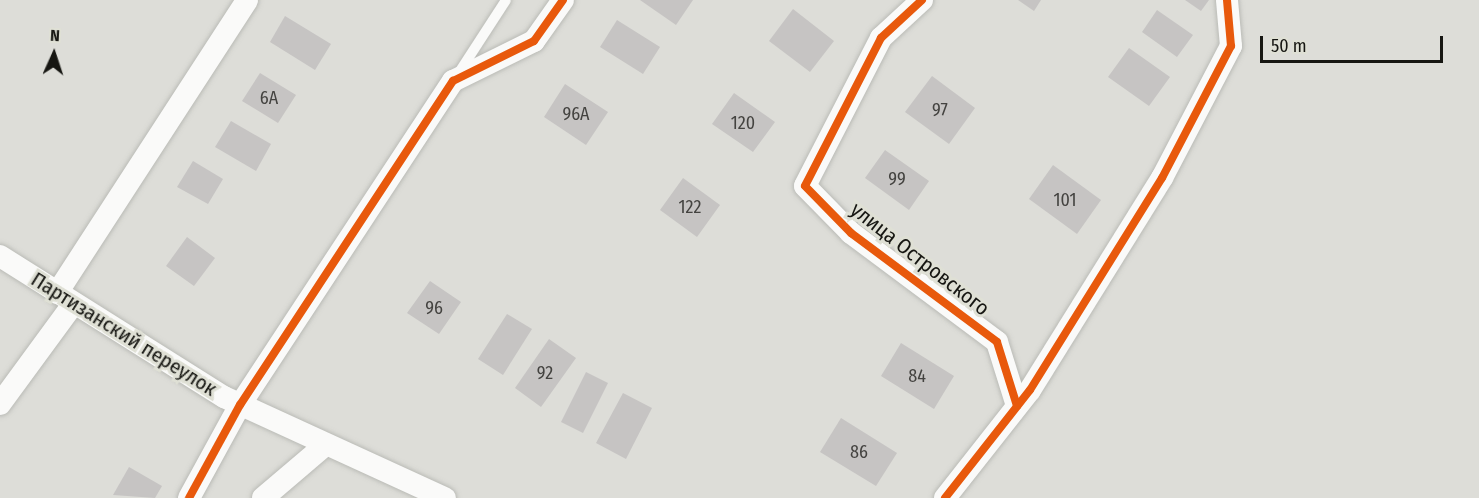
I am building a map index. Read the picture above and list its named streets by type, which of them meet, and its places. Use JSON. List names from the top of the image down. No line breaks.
{"streets":{"street":["улица Островского","Партизанский переулок"]},"house_numbers":["6А","97","96А","120","99","101","122","96","92","84","86"],"scale_bar":"50 m","north":"top"}
